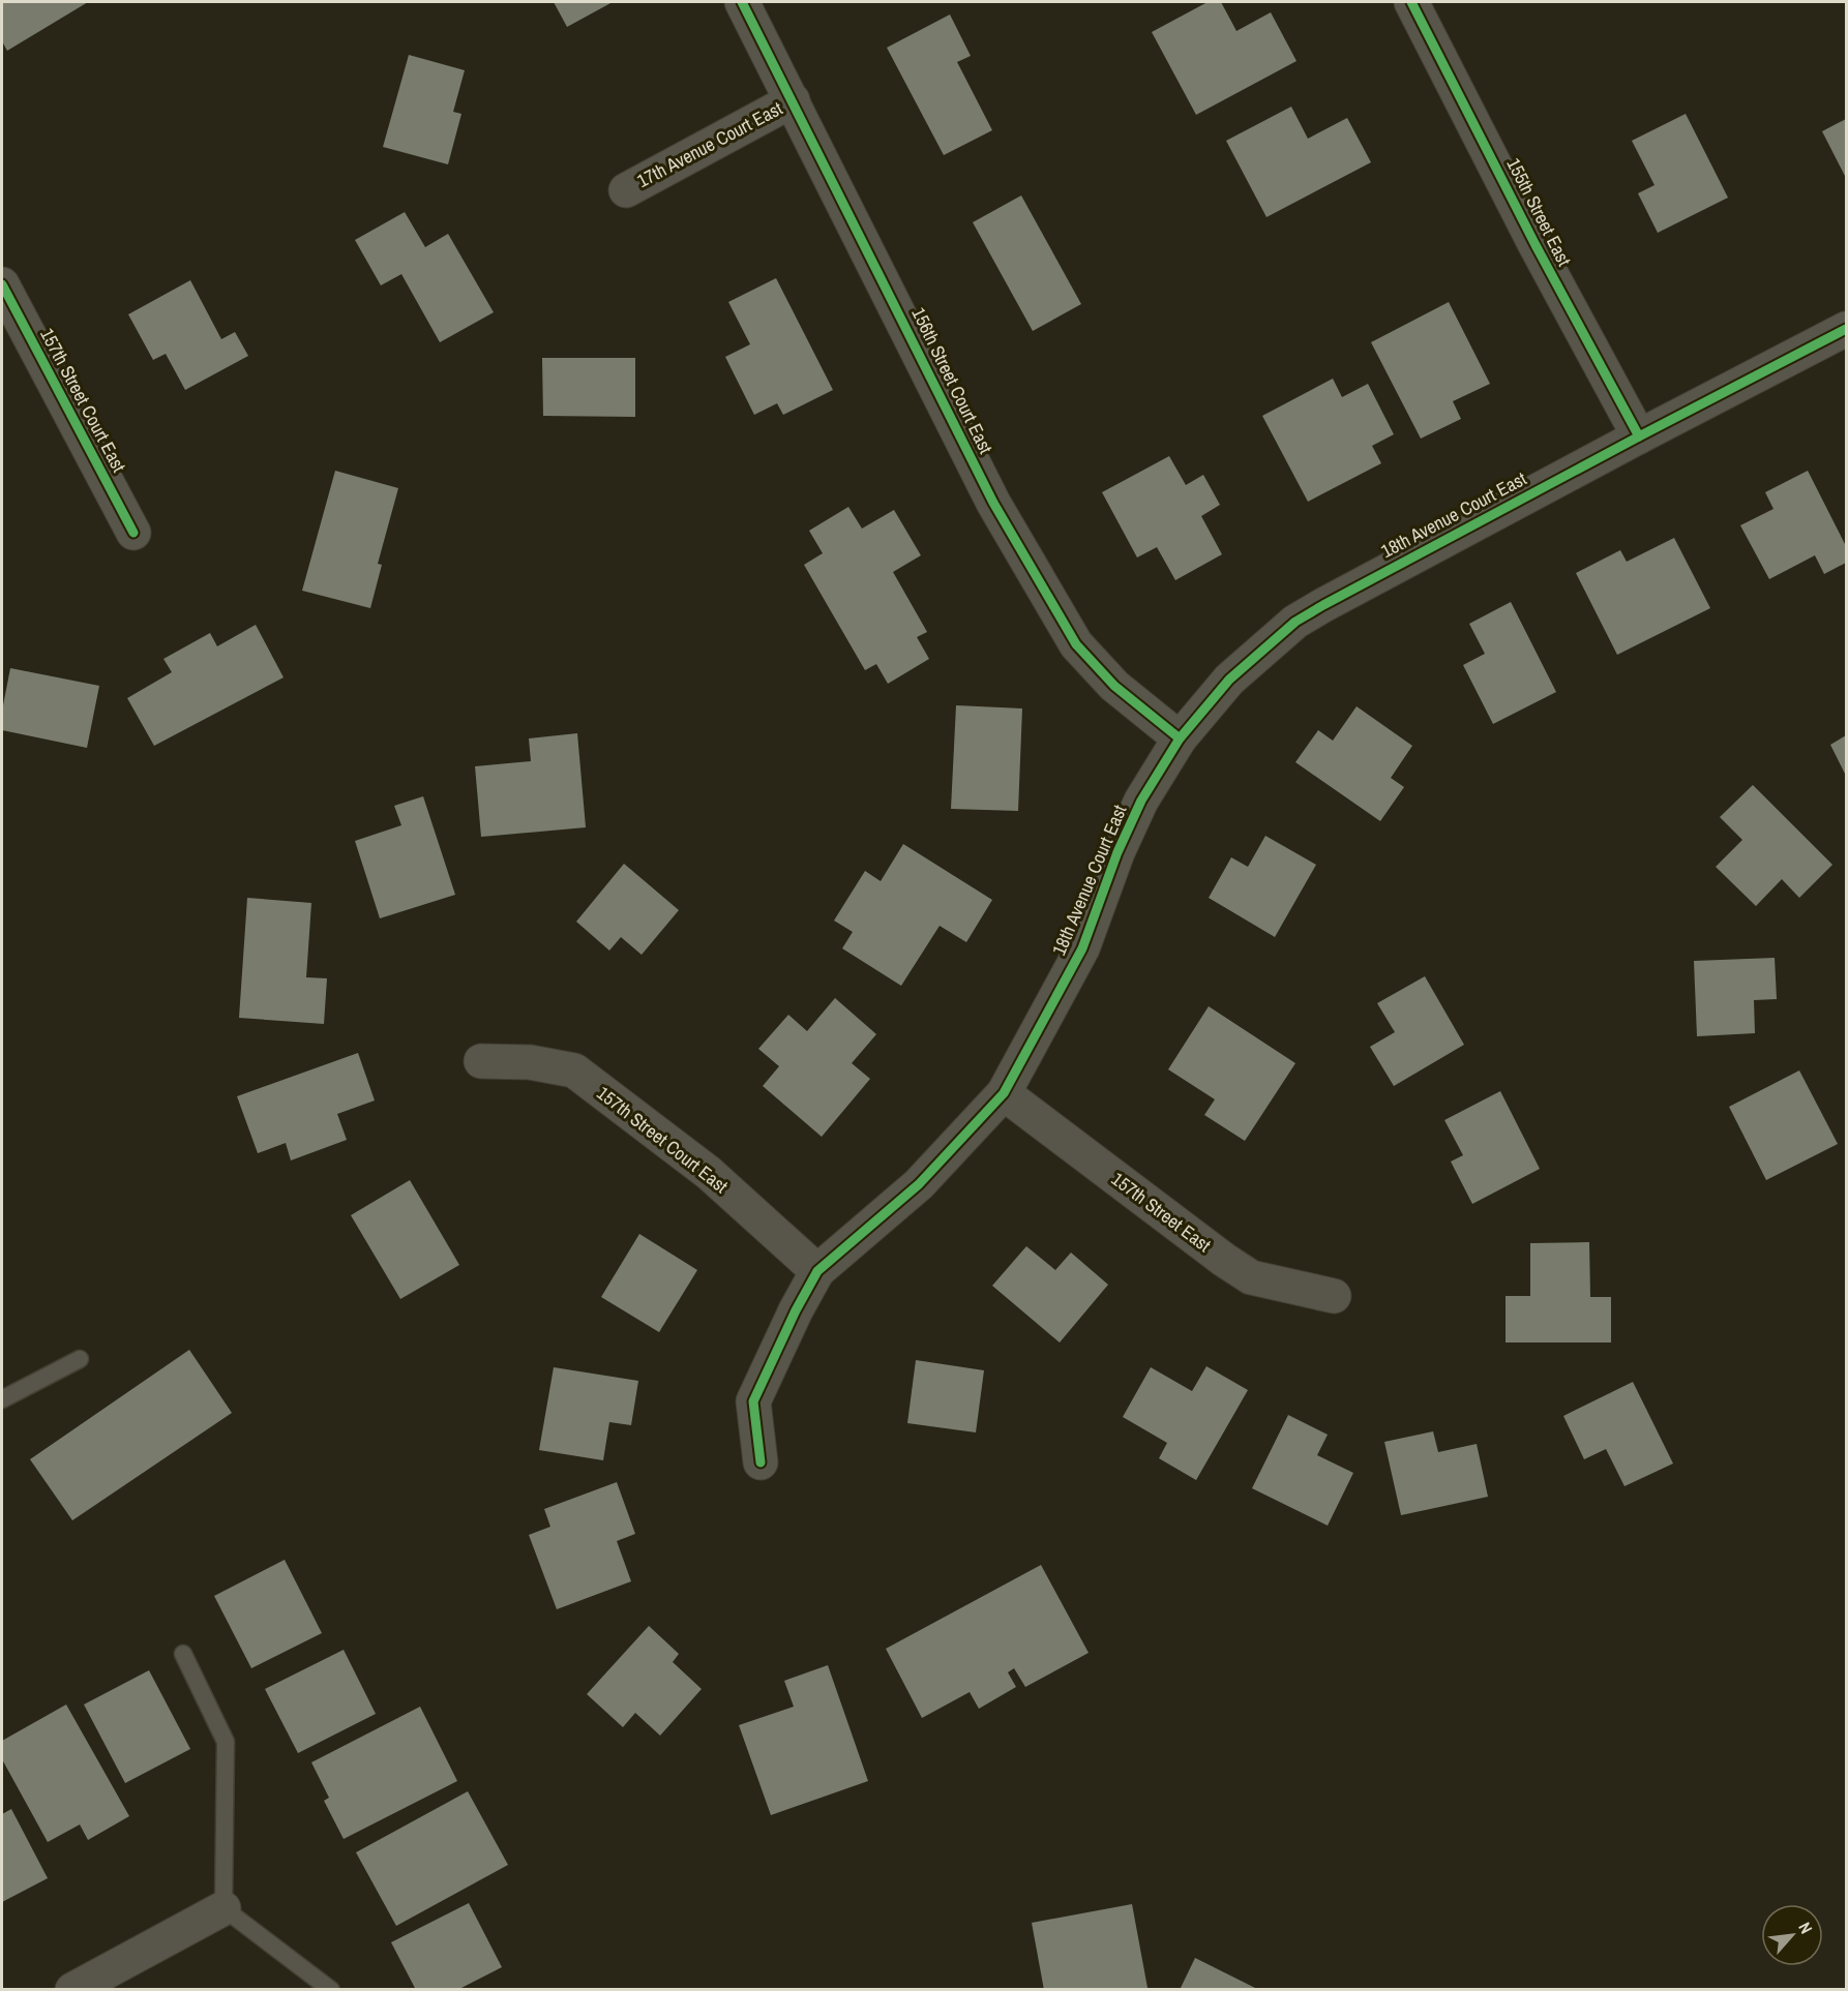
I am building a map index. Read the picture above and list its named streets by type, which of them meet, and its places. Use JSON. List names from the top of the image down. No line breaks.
{"streets":{"street":["17th Avenue Court East","155th Street East","156th Street Court East","157th Street Court East","18th Avenue Court East","157th Street East"]},"crossings":[["17th Avenue Court East","156th Street Court East"],["155th Street East","18th Avenue Court East"],["156th Street Court East","18th Avenue Court East"],["157th Street Court East","18th Avenue Court East"],["18th Avenue Court East","157th Street East"]],"north":"top right"}
